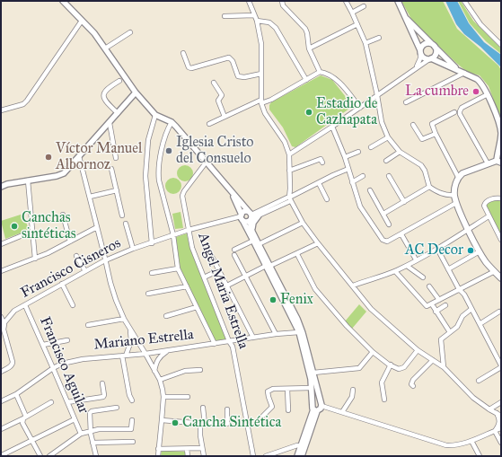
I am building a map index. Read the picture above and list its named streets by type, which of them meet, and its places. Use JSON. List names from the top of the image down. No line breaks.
{"streets":{"street":["Francisco Cisneros","Angel Maria Estrella","Mariano Estrella","Francisco Aguilar"]},"crossings":[["Francisco Cisneros","Angel Maria Estrella"],["Francisco Cisneros","Francisco Aguilar"],["Angel Maria Estrella","Mariano Estrella"],["Mariano Estrella","Francisco Aguilar"]],"places":["La cumbre","Estadio de Cazhapata","Iglesia Cristo del Consuelo","Víctor Manuel Albornoz","Canchas sintéticas","AC Decor","Fenix","Cancha Sintética"]}
